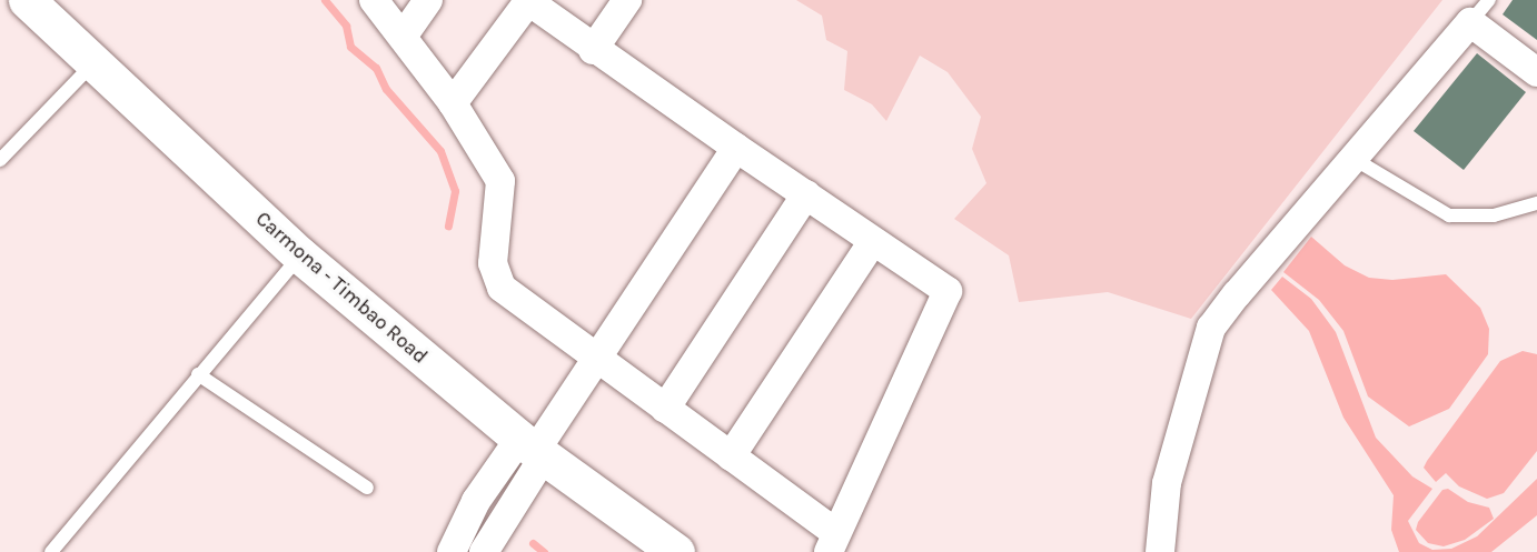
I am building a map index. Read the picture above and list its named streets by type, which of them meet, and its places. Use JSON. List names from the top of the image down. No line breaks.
{"streets":{"main road":["Carmona - Timbao Road"]}}
